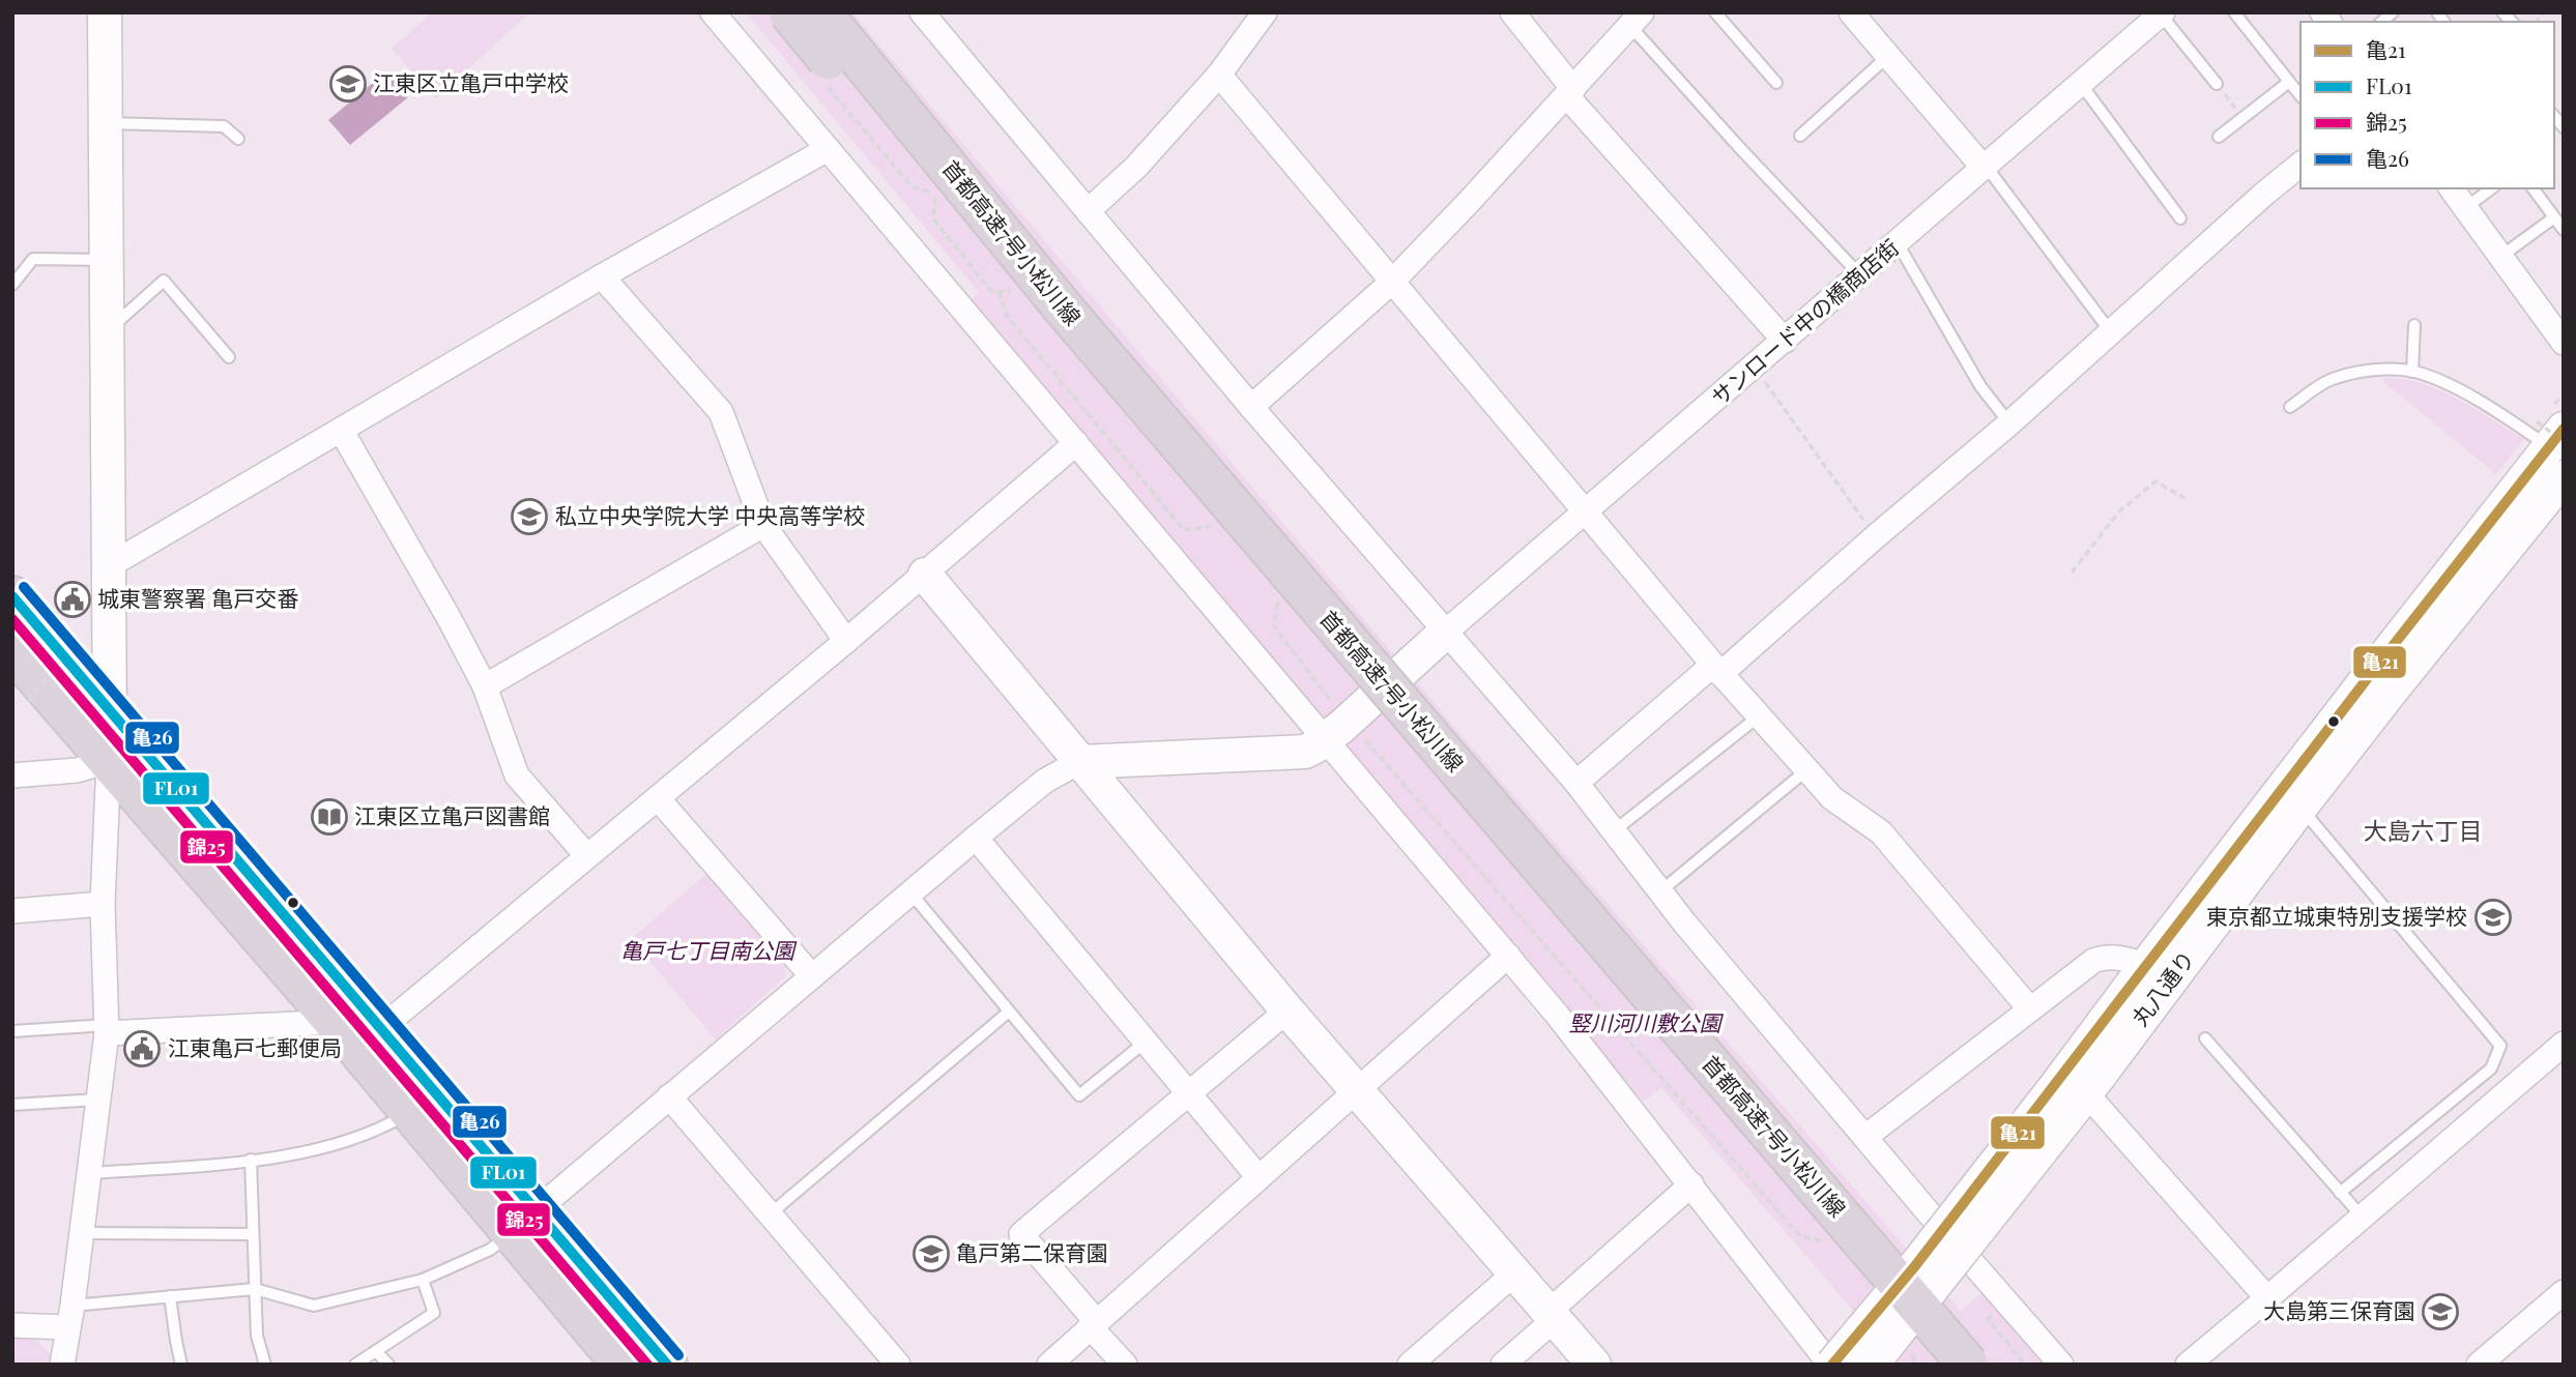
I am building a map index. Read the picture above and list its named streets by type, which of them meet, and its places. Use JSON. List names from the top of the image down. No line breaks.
{"streets":{"highway":["首都高速7号小松川線"],"main road":["丸八通り"],"street":["サンロード中の橋商店街"]},"districts":["大島六丁目"],"parks":["亀戸七丁目南公園","竪川河川敷公園"],"places":{"school or university":["江東区立亀戸中学校","私立中央学院大学 中央高等学校","東京都立城東特別支援学校","亀戸第二保育園","大島第三保育園"],"public building":["城東警察署 亀戸交番","江東亀戸七郵便局"],"library":["江東区立亀戸図書館"]},"lines":["transit line 亀21","transit line 亀26","transit line FL01","transit line 錦25"],"legend":["亀21","FL01","錦25","亀26"]}
